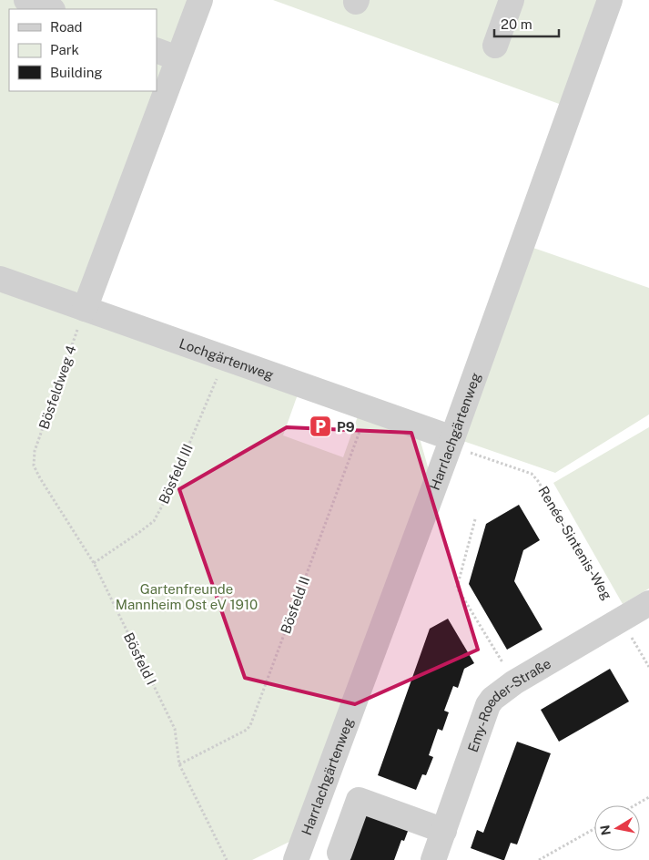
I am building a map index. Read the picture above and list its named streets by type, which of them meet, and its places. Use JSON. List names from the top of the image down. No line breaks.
{"streets":{"street":["Lochgärtenweg","Harrlachgärtenweg","Emy-Roeder-Straße"],"path":["Bösfeldweg 4","Bösfeld III","Renée-Sintenis-Weg","Bösfeld II","Bösfeld I"]},"crossings":[["Lochgärtenweg","Bösfeldweg 4"],["Lochgärtenweg","Harrlachgärtenweg"],["Lochgärtenweg","Bösfeld III"],["Lochgärtenweg","Renée-Sintenis-Weg"],["Lochgärtenweg","Bösfeld II"],["Bösfeldweg 4","Bösfeld I"],["Harrlachgärtenweg","Renée-Sintenis-Weg"],["Bösfeld III","Bösfeld I"],["Renée-Sintenis-Weg","Emy-Roeder-Straße"],["Bösfeld II","Bösfeld I"]],"parks":["Gartenfreunde Mannheim Ost eV 1910"],"places":{"parking":["P9"]},"legend":["Road","Park","Building"],"scale_bar":"20 m","north":"left"}
